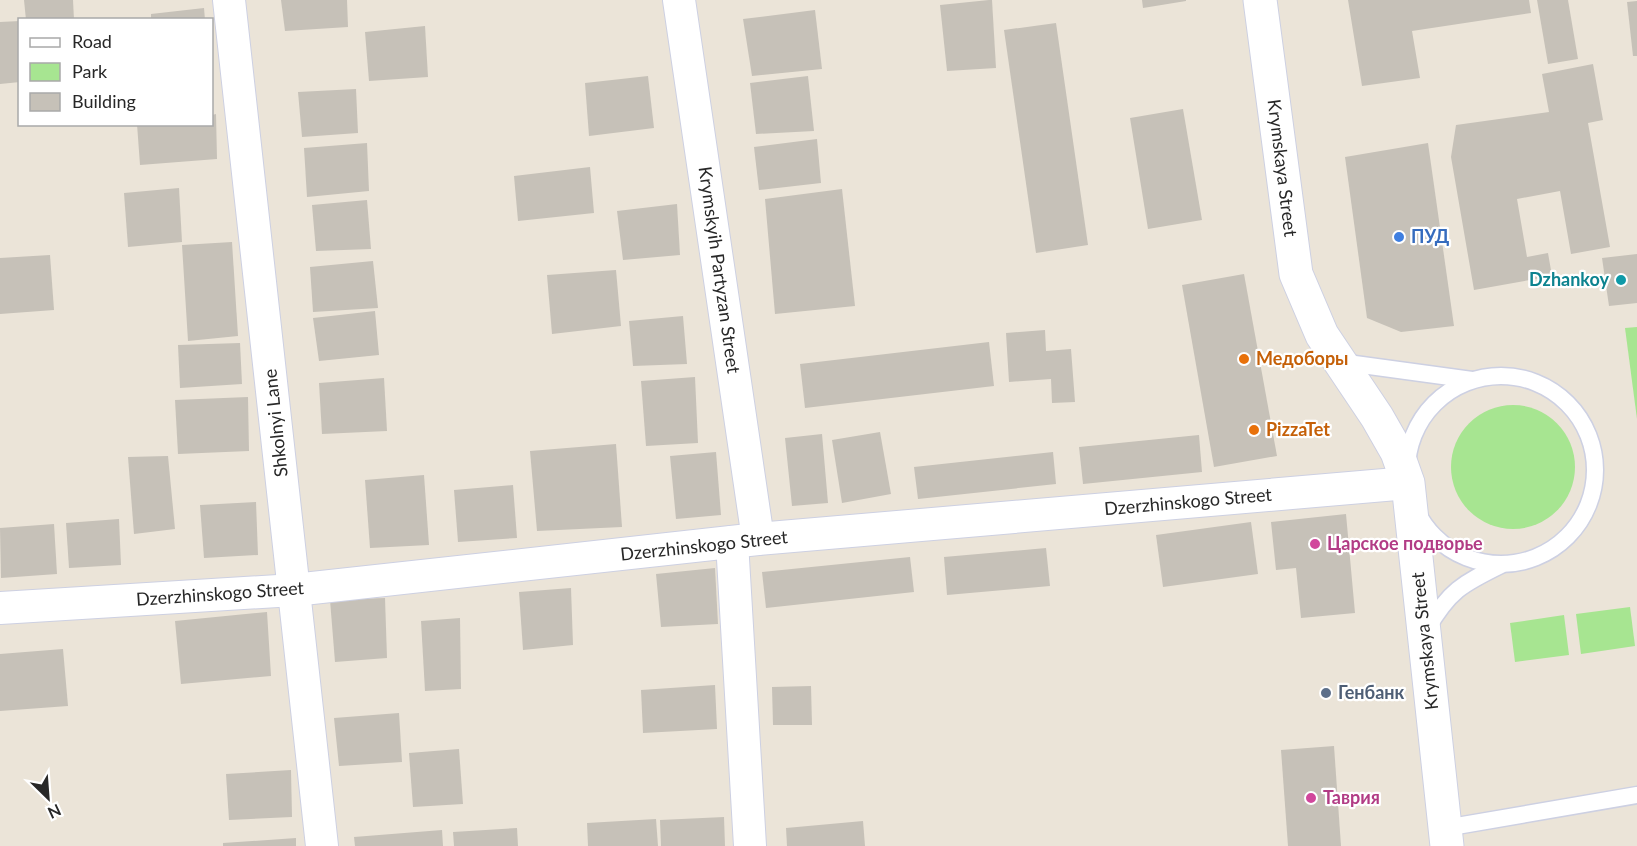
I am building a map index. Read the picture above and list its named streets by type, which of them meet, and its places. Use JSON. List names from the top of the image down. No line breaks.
{"streets":{"main road":["Krymskaya Street"],"street":["Krymskyih Partyzan Street","Shkolnyi Lane","Dzerzhinskogo Street"]},"crossings":[["Krymskaya Street","Dzerzhinskogo Street"],["Krymskyih Partyzan Street","Dzerzhinskogo Street"],["Shkolnyi Lane","Dzerzhinskogo Street"]],"places":["ПУД","Dzhankoy","Медоборы","PizzaTet","Царское подворье","Генбанк","Таврия"],"legend":["Road","Park","Building"],"north":"bottom right"}
